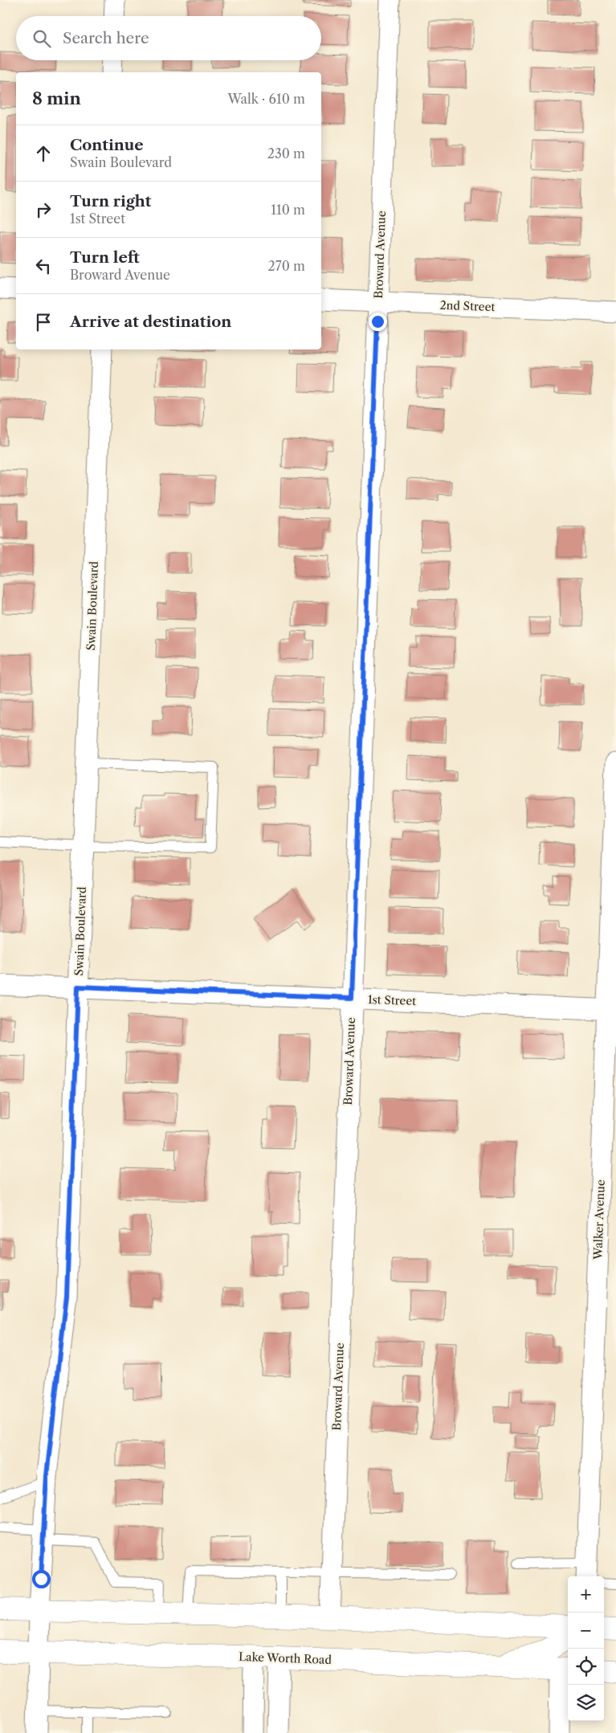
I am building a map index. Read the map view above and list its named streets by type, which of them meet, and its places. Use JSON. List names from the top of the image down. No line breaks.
{"streets":{"main road":["Lake Worth Road"],"street":["Broward Avenue","2nd Street","Swain Boulevard","1st Street","Walker Avenue"]},"crossings":[["Broward Avenue","2nd Street"],["Broward Avenue","1st Street"],["Swain Boulevard","1st Street"],["Swain Boulevard","Lake Worth Road"],["1st Street","Walker Avenue"]],"page":{"search":"Search here","heading":["8 min","Walk · 610 m"],"list":[["Continue","Swain Boulevard","230 m"],["Turn right","1st Street","110 m"],["Turn left","Broward Avenue","270 m"],"Arrive at destination"],"map_buttons":["+","−"]}}
